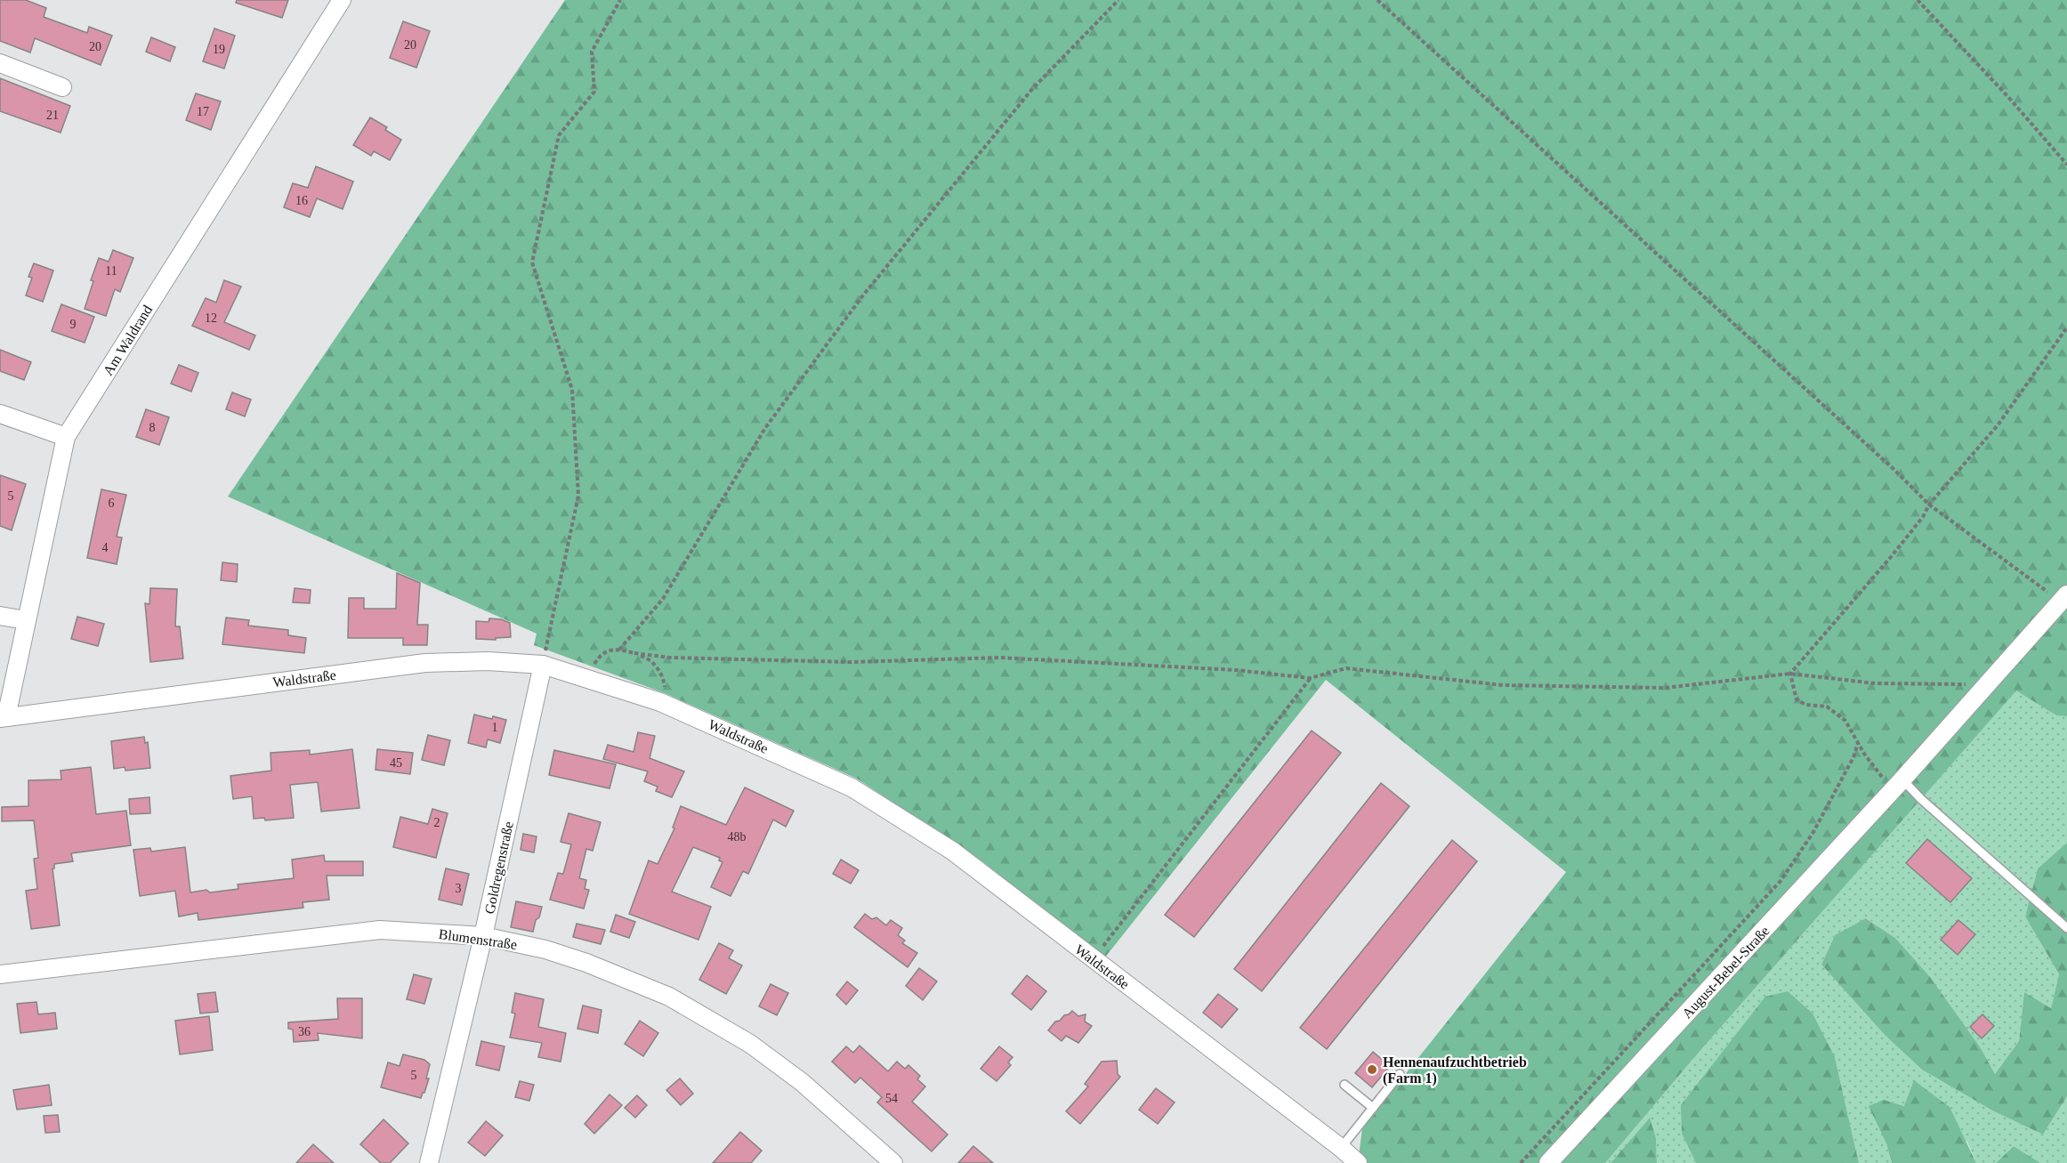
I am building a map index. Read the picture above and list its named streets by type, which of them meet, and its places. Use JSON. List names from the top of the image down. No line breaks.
{"streets":{"street":["Am Waldrand","Waldstraße","Goldregenstraße","Blumenstraße","August-Bebel-Straße"]},"crossings":[["Am Waldrand","Waldstraße"],["Waldstraße","Goldregenstraße"],["Goldregenstraße","Blumenstraße"]],"places":["Hennenaufzuchtbetrieb (Farm 1)"],"house_numbers":["20","20","19","17","21","16","11","12","9","8","5","6","4","1","45","2","48b","3","36","5","54"]}
